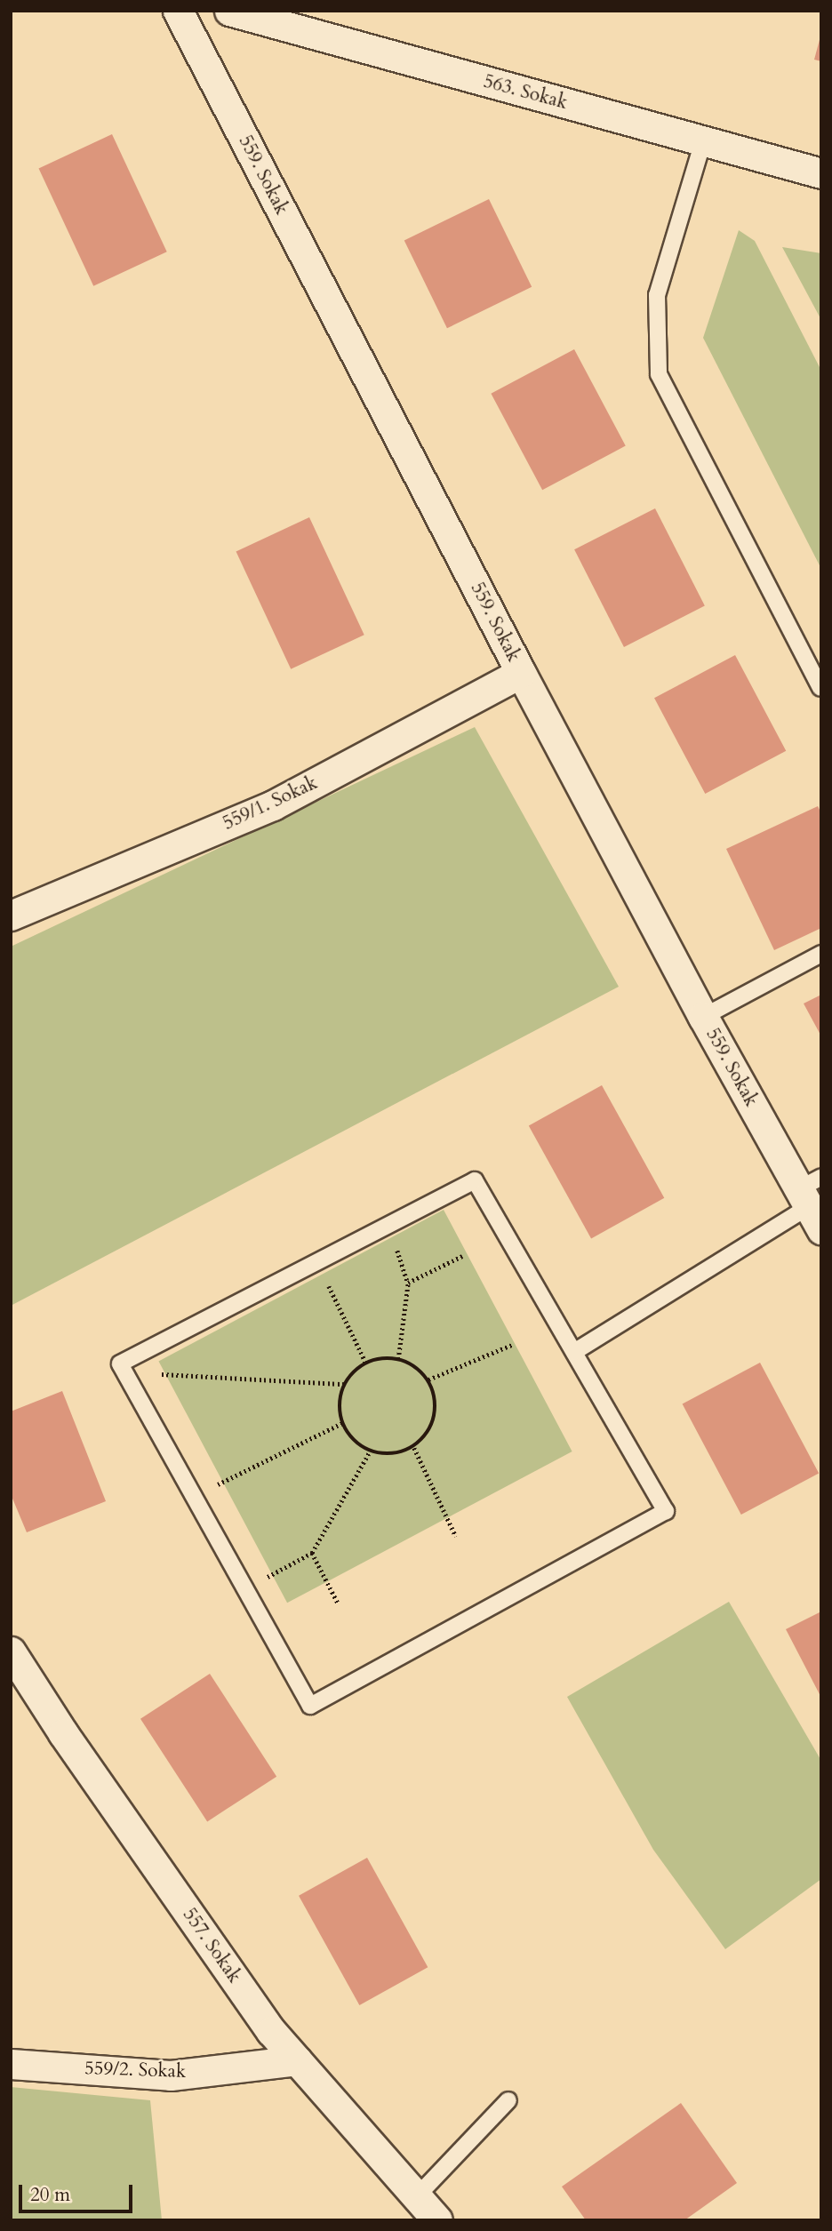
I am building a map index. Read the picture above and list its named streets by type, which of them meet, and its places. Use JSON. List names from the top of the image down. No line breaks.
{"streets":{"street":["563. Sokak","559. Sokak","559/1. Sokak","557. Sokak","559/2. Sokak"]},"crossings":[["559. Sokak","559/1. Sokak"],["557. Sokak","559/2. Sokak"]],"scale_bar":"20 m"}
